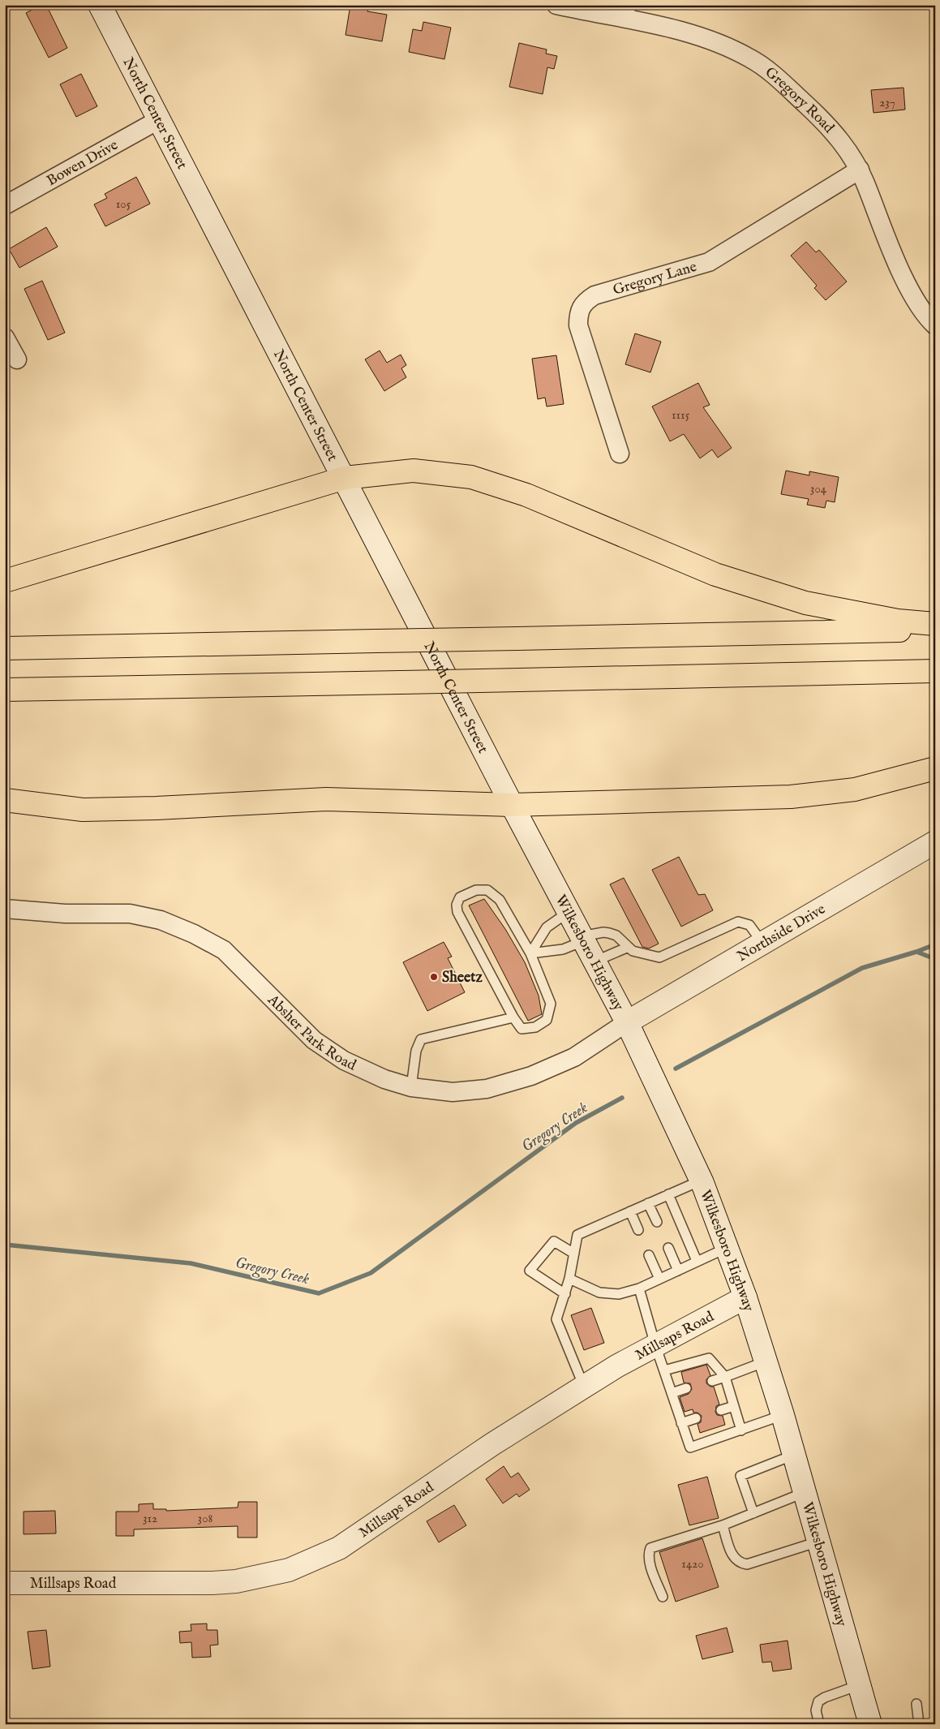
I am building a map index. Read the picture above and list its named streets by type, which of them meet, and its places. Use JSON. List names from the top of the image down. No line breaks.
{"streets":{"main road":["North Center Street","Northside Drive","Wilkesboro Highway","Millsaps Road"],"street":["Gregory Road","Bowen Drive","Gregory Lane","Absher Park Road"]},"crossings":[["Gregory Road","Gregory Lane"],["North Center Street","Bowen Drive"],["North Center Street","Wilkesboro Highway"],["Northside Drive","Wilkesboro Highway"],["Northside Drive","Absher Park Road"],["Wilkesboro Highway","Absher Park Road"],["Wilkesboro Highway","Millsaps Road"]],"water":["Gregory Creek"],"places":["Sheetz"],"house_numbers":["237","105","1115","304","312","308","1420"]}
